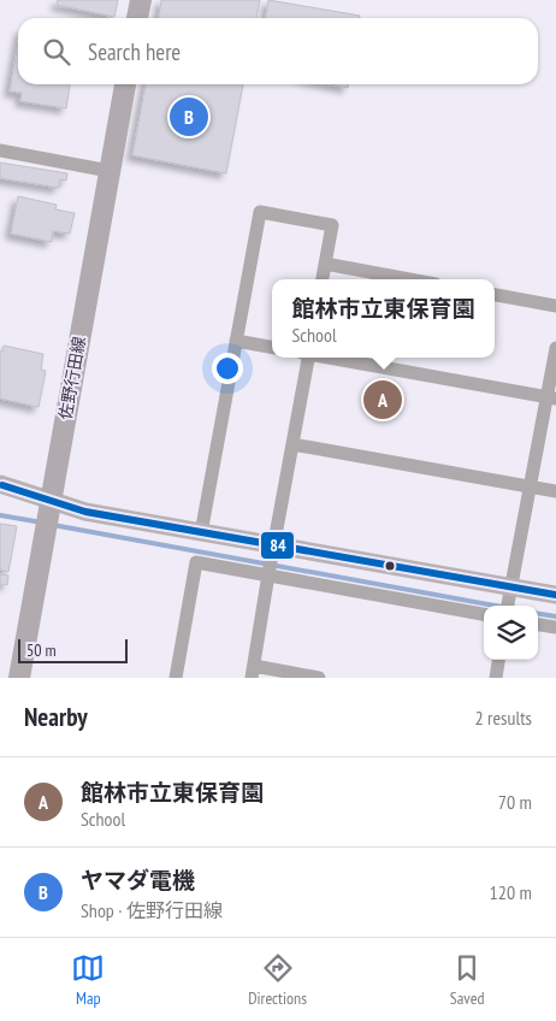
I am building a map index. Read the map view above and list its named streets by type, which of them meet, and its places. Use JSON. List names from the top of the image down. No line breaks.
{"streets":{"main road":["佐野行田線"]},"lines":["transit line 84"],"scale_bar":"50 m","page":{"search":"Search here","pins":["B","A"],"popup":["館林市立東保育園","School"],"scale":"50 m","heading":["Nearby","2 results"],"list":[{"mark":"A","name":"館林市立東保育園","note":"School","value":"70 m"},{"mark":"B","name":"ヤマダ電機","note":"Shop · 佐野行田線","value":"120 m"}],"nav":["Map","Directions","Saved"]}}
